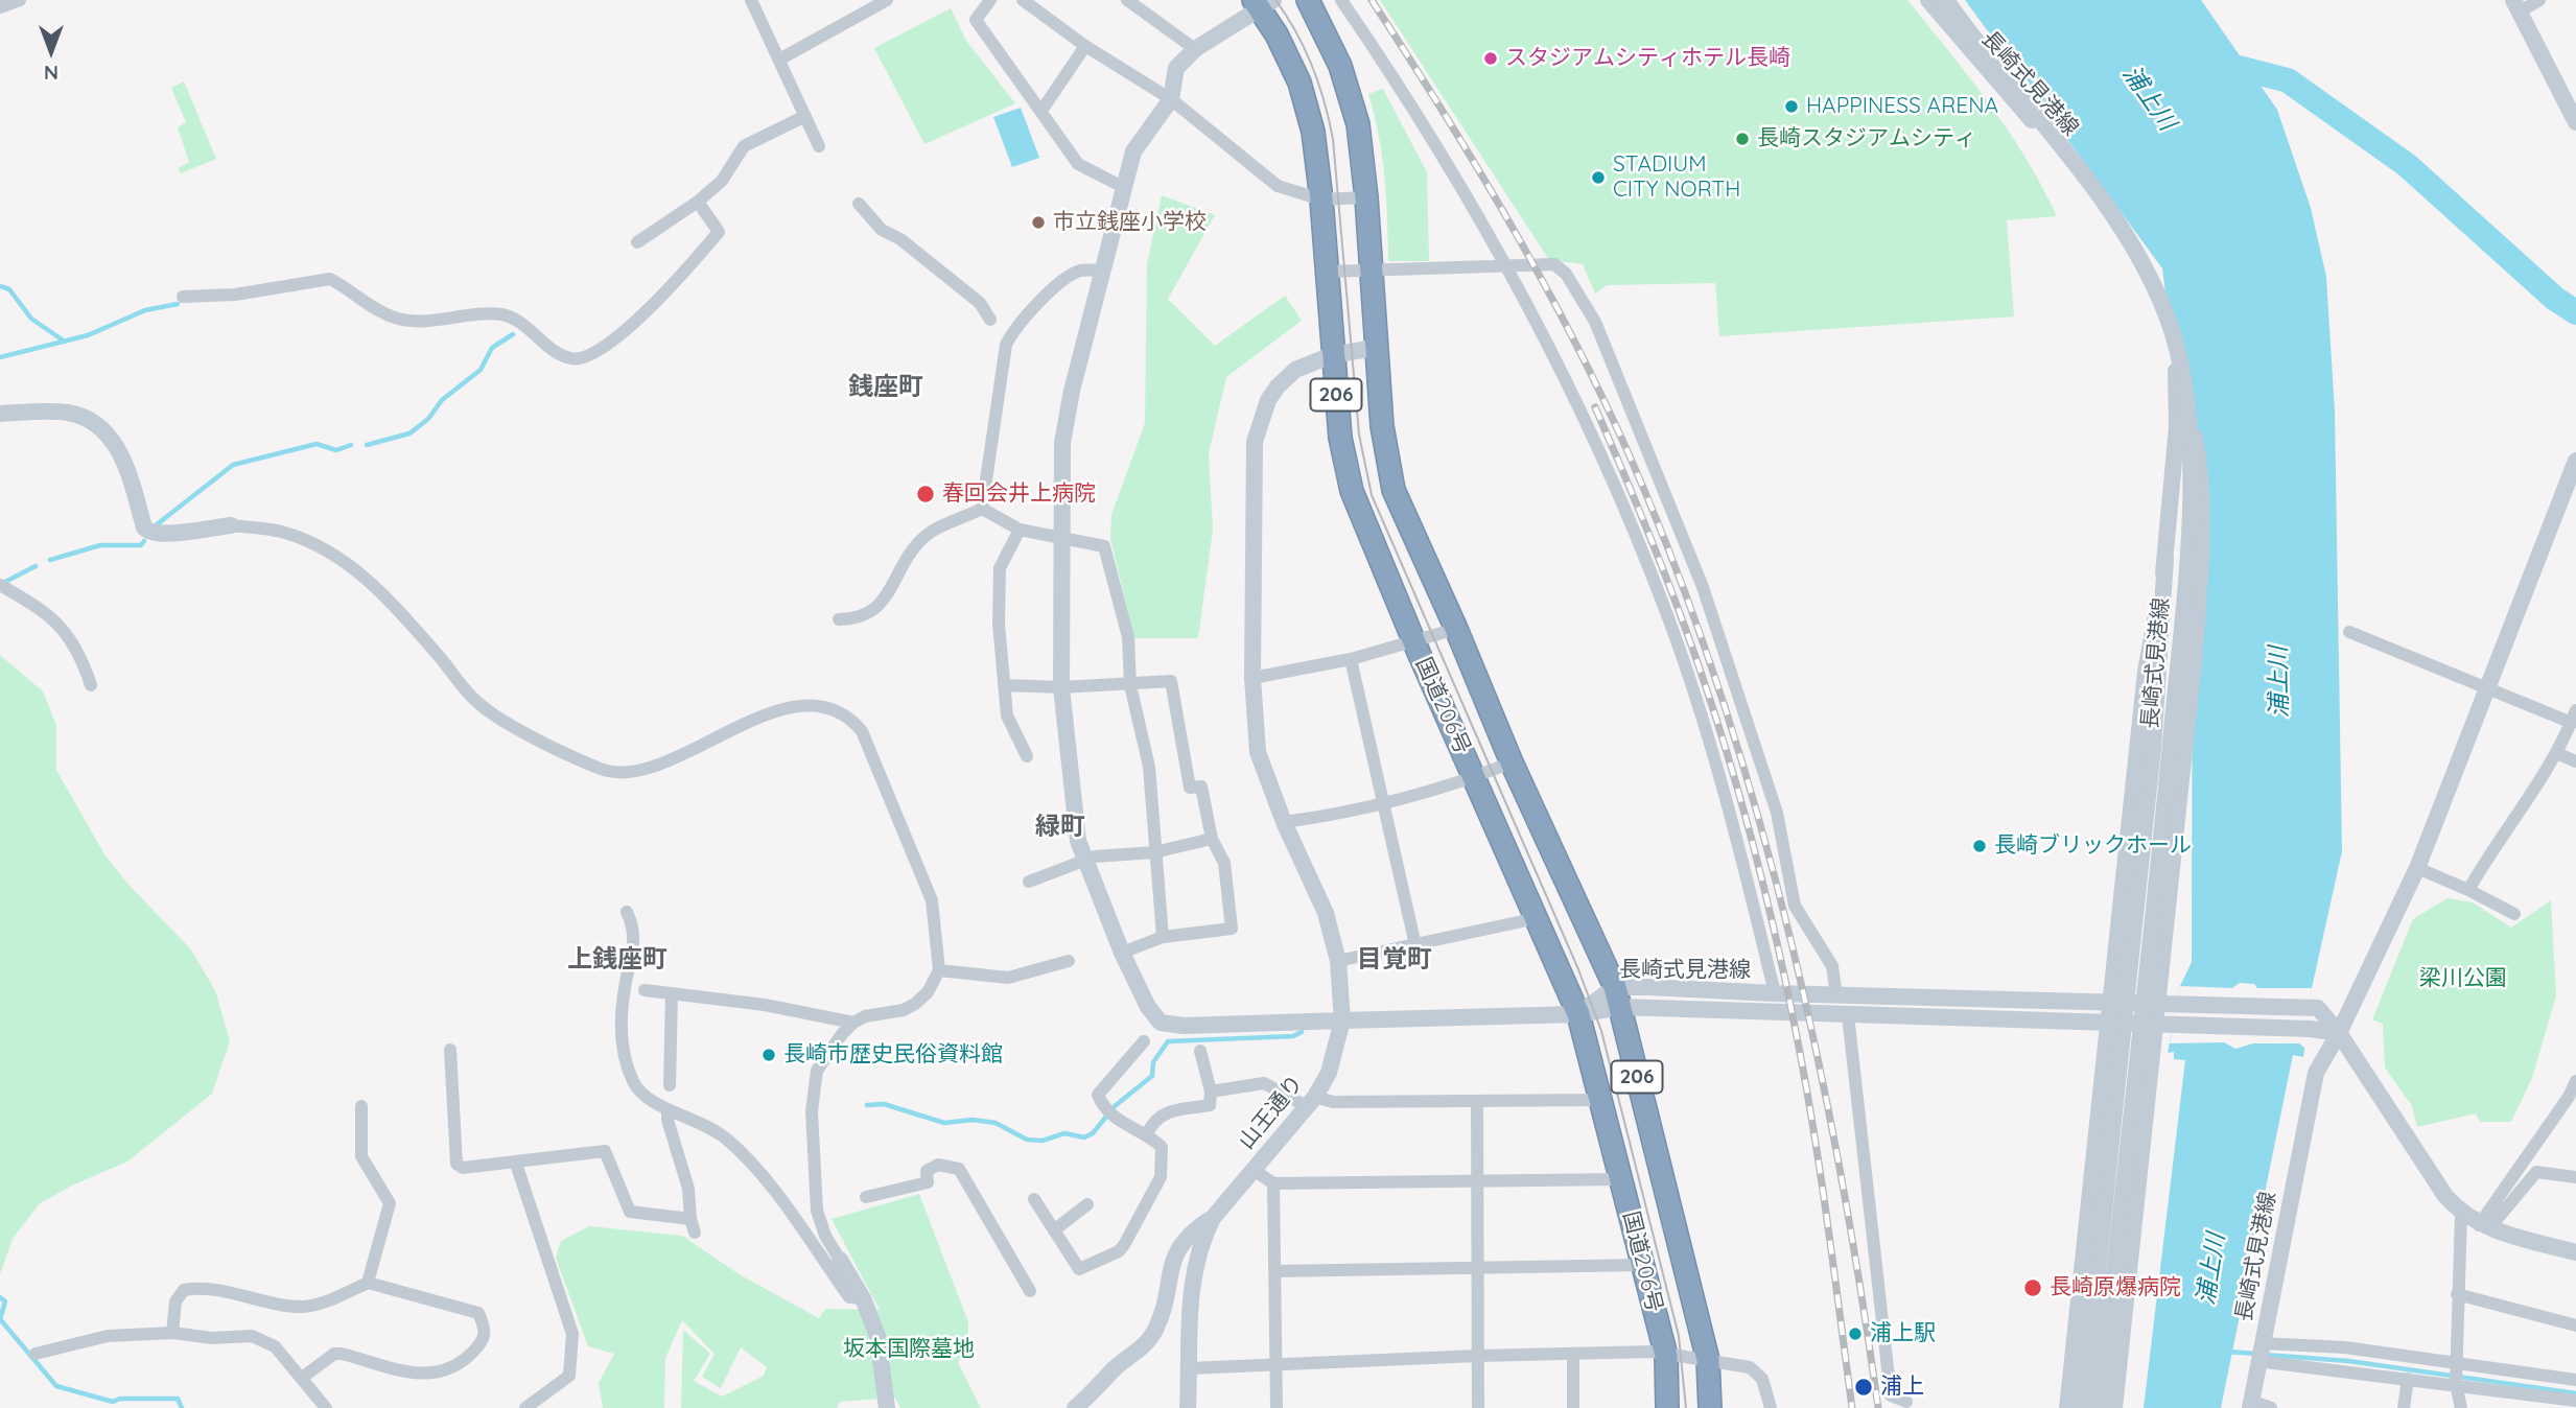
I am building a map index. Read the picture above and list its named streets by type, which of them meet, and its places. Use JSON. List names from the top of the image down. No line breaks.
{"streets":{"highway":["206","国道206号"],"main road":["長崎式見港線","山王通り"]},"crossings":[["長崎式見港線","国道206号"],["国道206号","山王通り"]],"districts":["銭座町","緑町","上銭座町","目覚町"],"water":["浦上川"],"parks":["梁川公園","坂本国際墓地"],"places":["スタジアムシティホテル長崎","HAPPINESS ARENA","長崎スタジアムシティ","STADIUM CITY NORTH","市立銭座小学校","春回会井上病院","長崎ブリックホール","長崎市歴史民俗資料館","長崎原爆病院","浦上駅","浦上"],"north":"bottom"}
